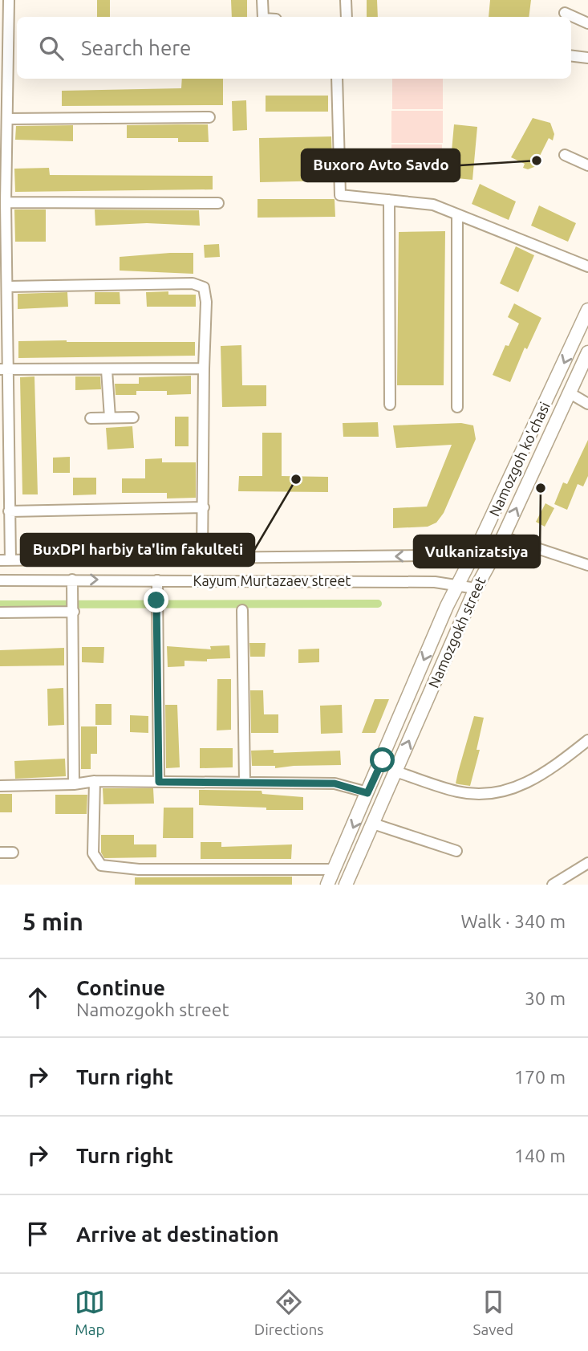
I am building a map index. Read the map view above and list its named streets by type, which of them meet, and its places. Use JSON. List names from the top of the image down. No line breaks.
{"streets":{"main road":["Namozgoh ko'chasi","Namozgokh street"],"street":["Kayum Murtazaev street"]},"crossings":[["Namozgoh ko'chasi","Kayum Murtazaev street"],["Kayum Murtazaev street","Namozgokh street"]],"one_way":["Namozgoh ko'chasi","Namozgokh street"],"places":["Buxoro Avto Savdo","BuxDPI harbiy ta'lim fakulteti","Vulkanizatsiya"],"page":{"search":"Search here","heading":["5 min","Walk · 340 m"],"list":[["Continue","Namozgokh street","30 m"],["Turn right","170 m"],["Turn right","140 m"],"Arrive at destination"],"nav":["Map","Directions","Saved"]}}
